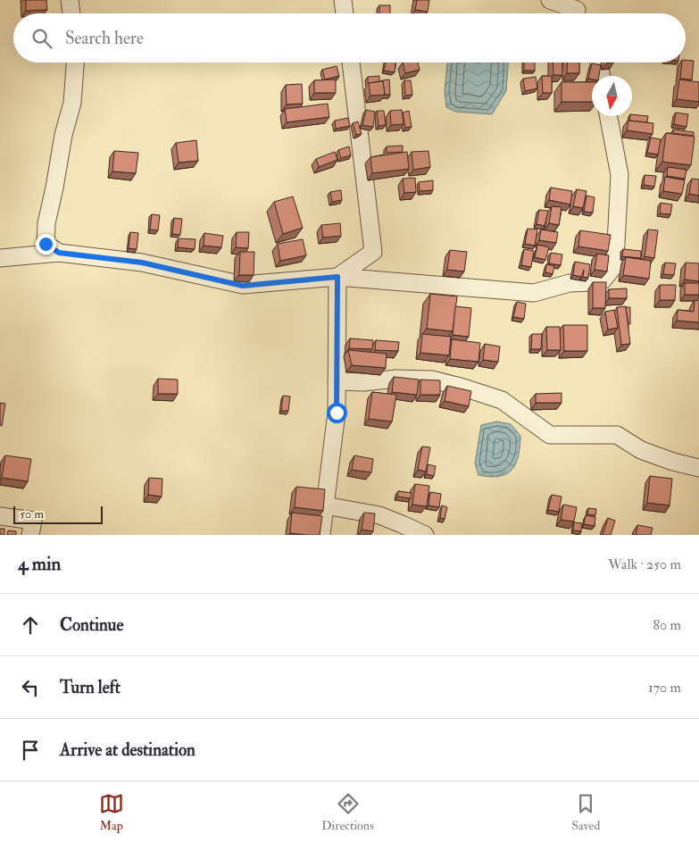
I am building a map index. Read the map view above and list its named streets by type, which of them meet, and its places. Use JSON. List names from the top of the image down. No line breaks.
{"scale_bar":"50 m","north":"bottom","page":{"search":"Search here","scale":"50 m","heading":["4 min","Walk · 250 m"],"list":[["Continue","80 m"],["Turn left","170 m"],"Arrive at destination"],"nav":["Map","Directions","Saved"]}}
